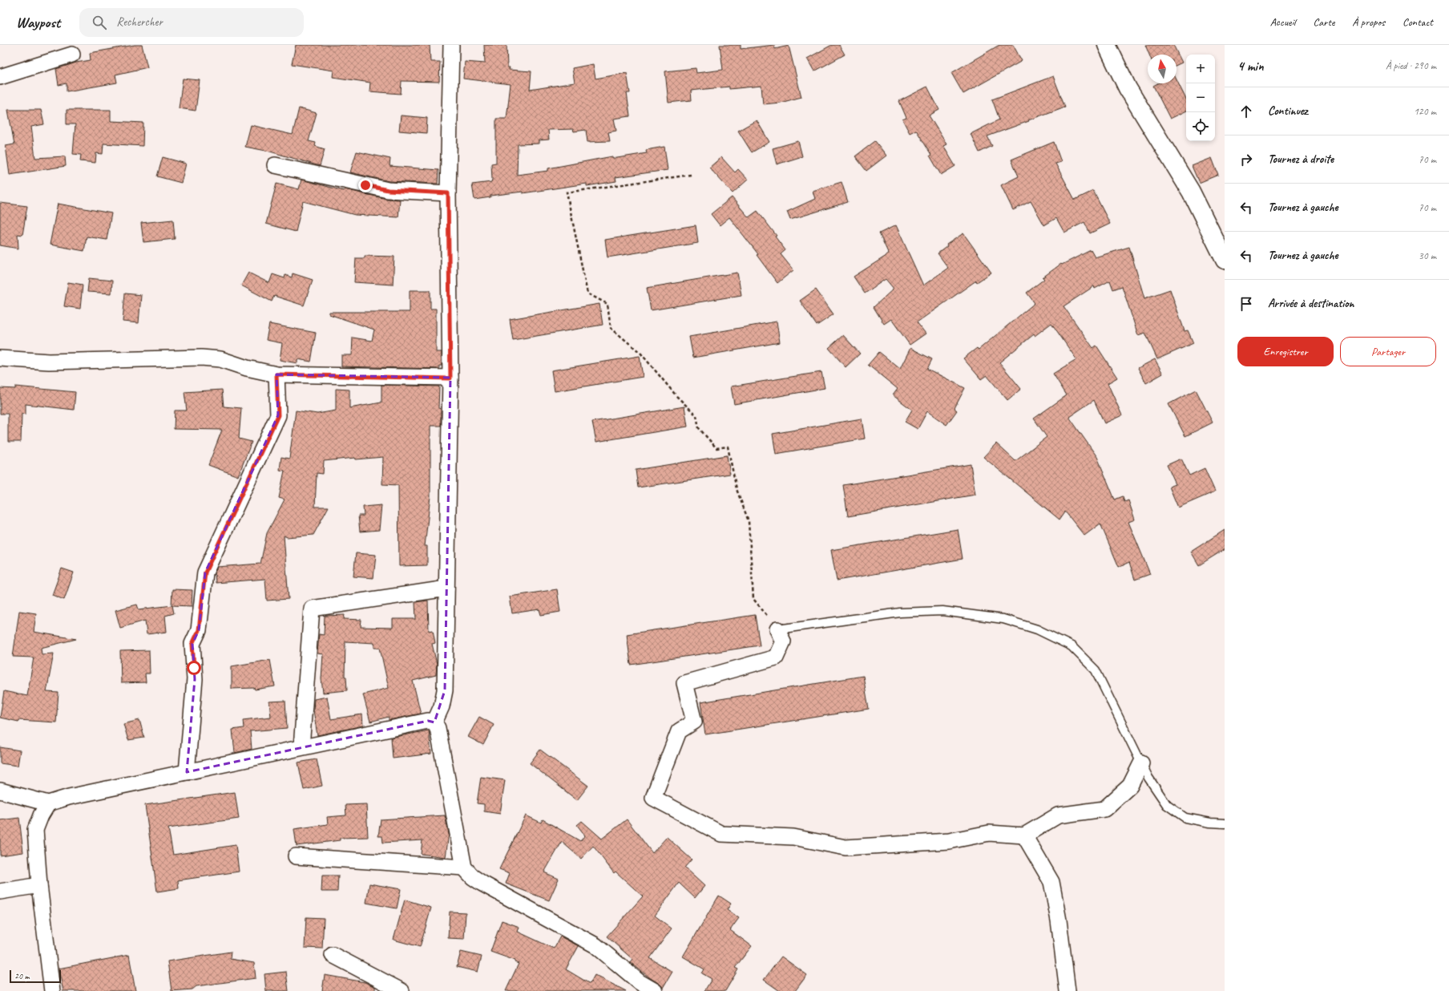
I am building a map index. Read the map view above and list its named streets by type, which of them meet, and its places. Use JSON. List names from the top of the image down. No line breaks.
{"scale_bar":"20 m","north":"top","page":{"header":"Waypost","search":"Rechercher","nav":["Accueil","Carte","À propos","Contact"],"heading":["4 min","À pied · 290 m"],"map_buttons":["+","−"],"list":[["Continuez","120 m"],["Tournez à droite","70 m"],["Tournez à gauche","70 m"],["Tournez à gauche","30 m"],"Arrivée à destination"],"buttons":["Enregistrer","Partager"],"scale":"20 m"}}
